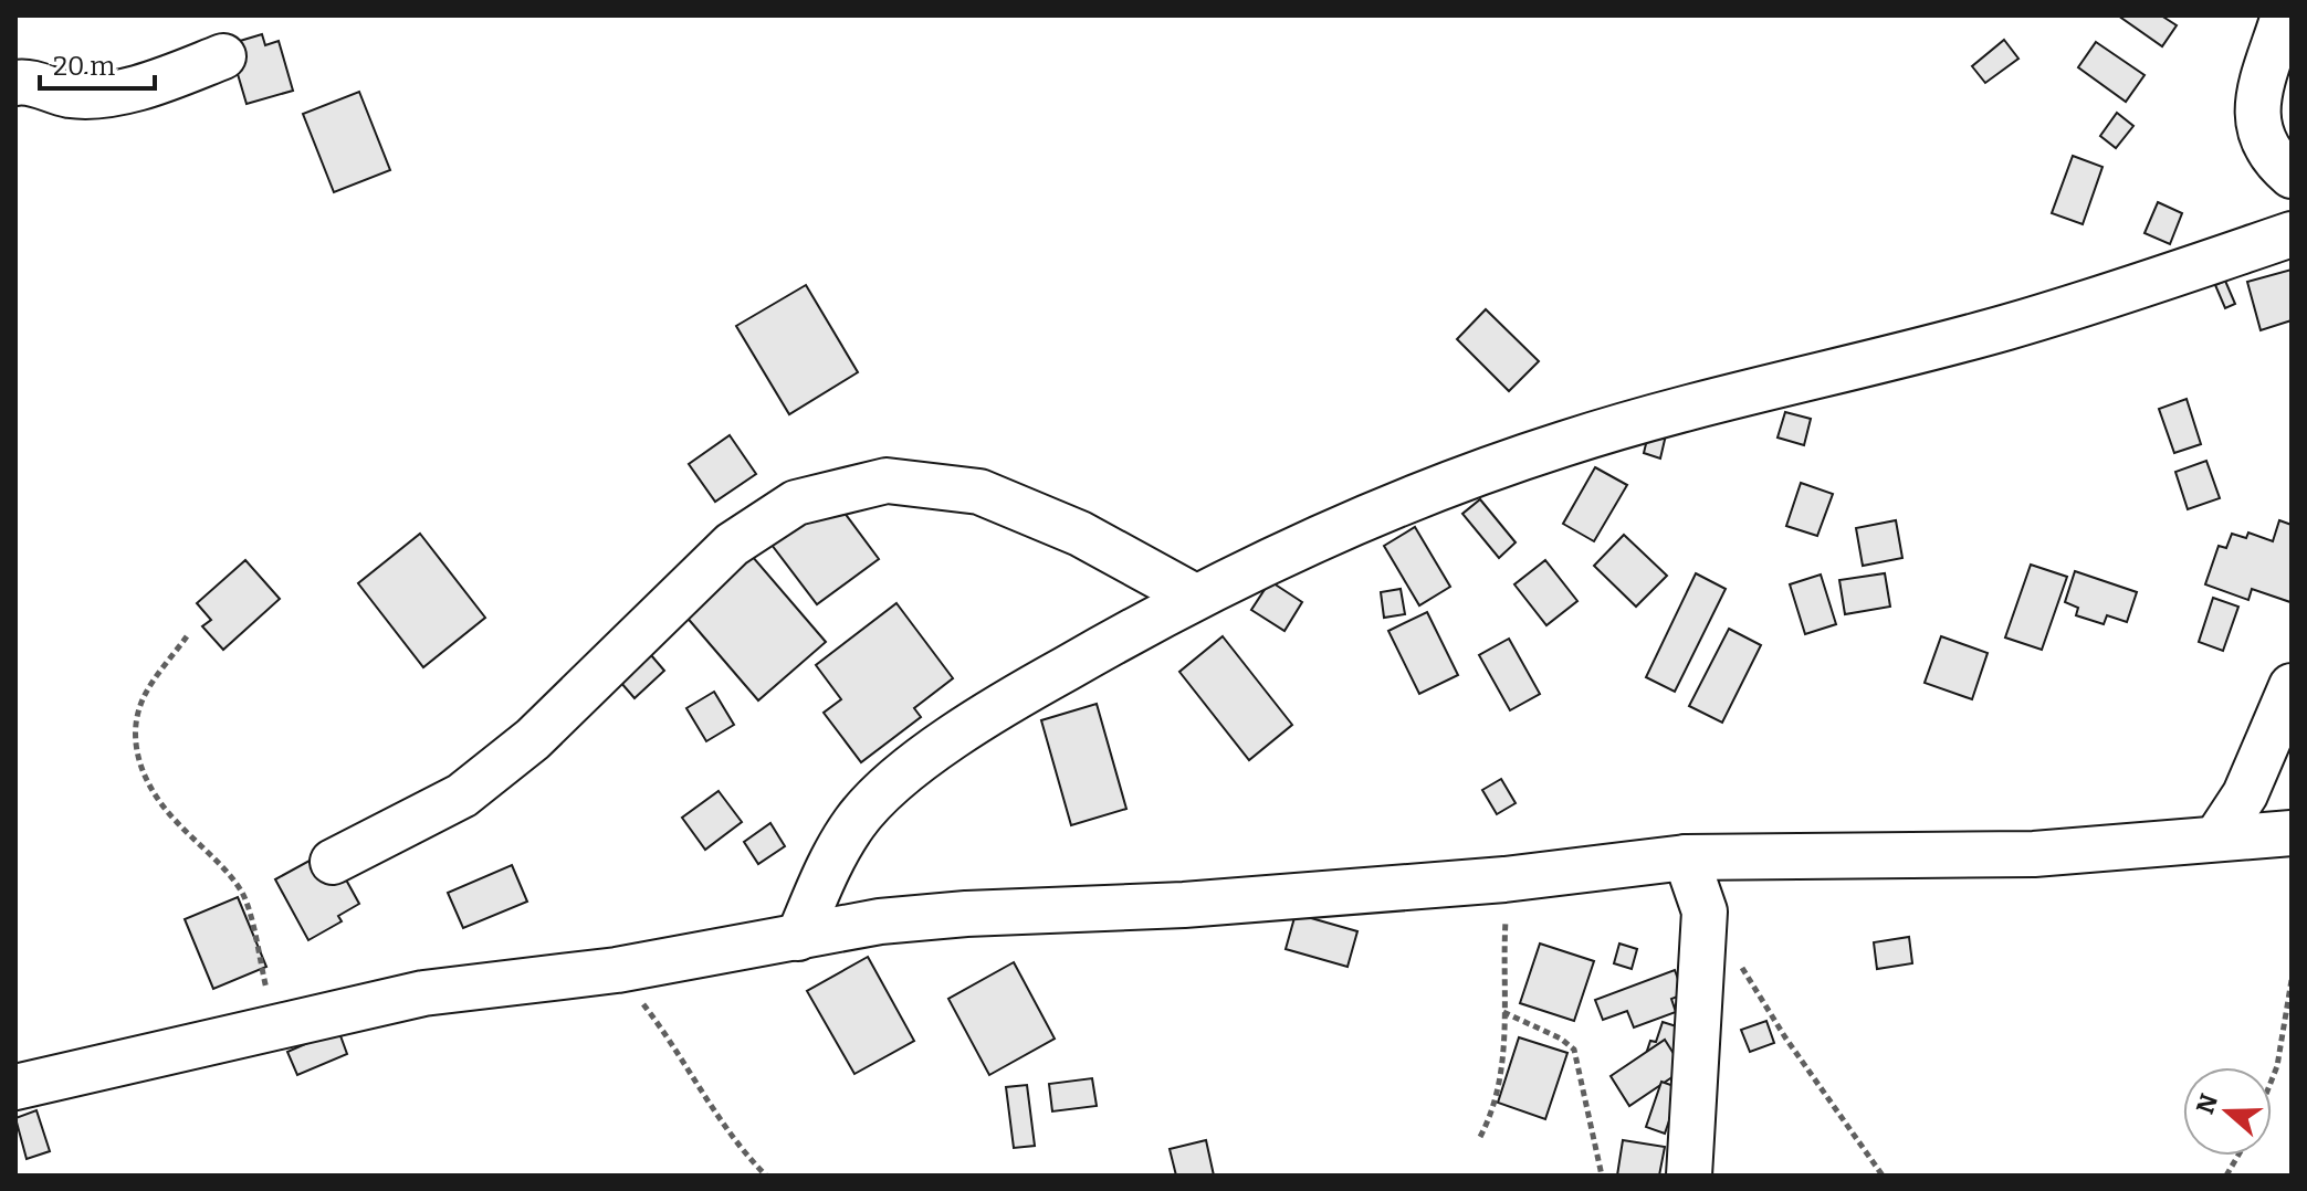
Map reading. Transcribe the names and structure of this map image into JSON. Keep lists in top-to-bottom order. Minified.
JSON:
{"scale_bar":"20 m","north":"left"}
